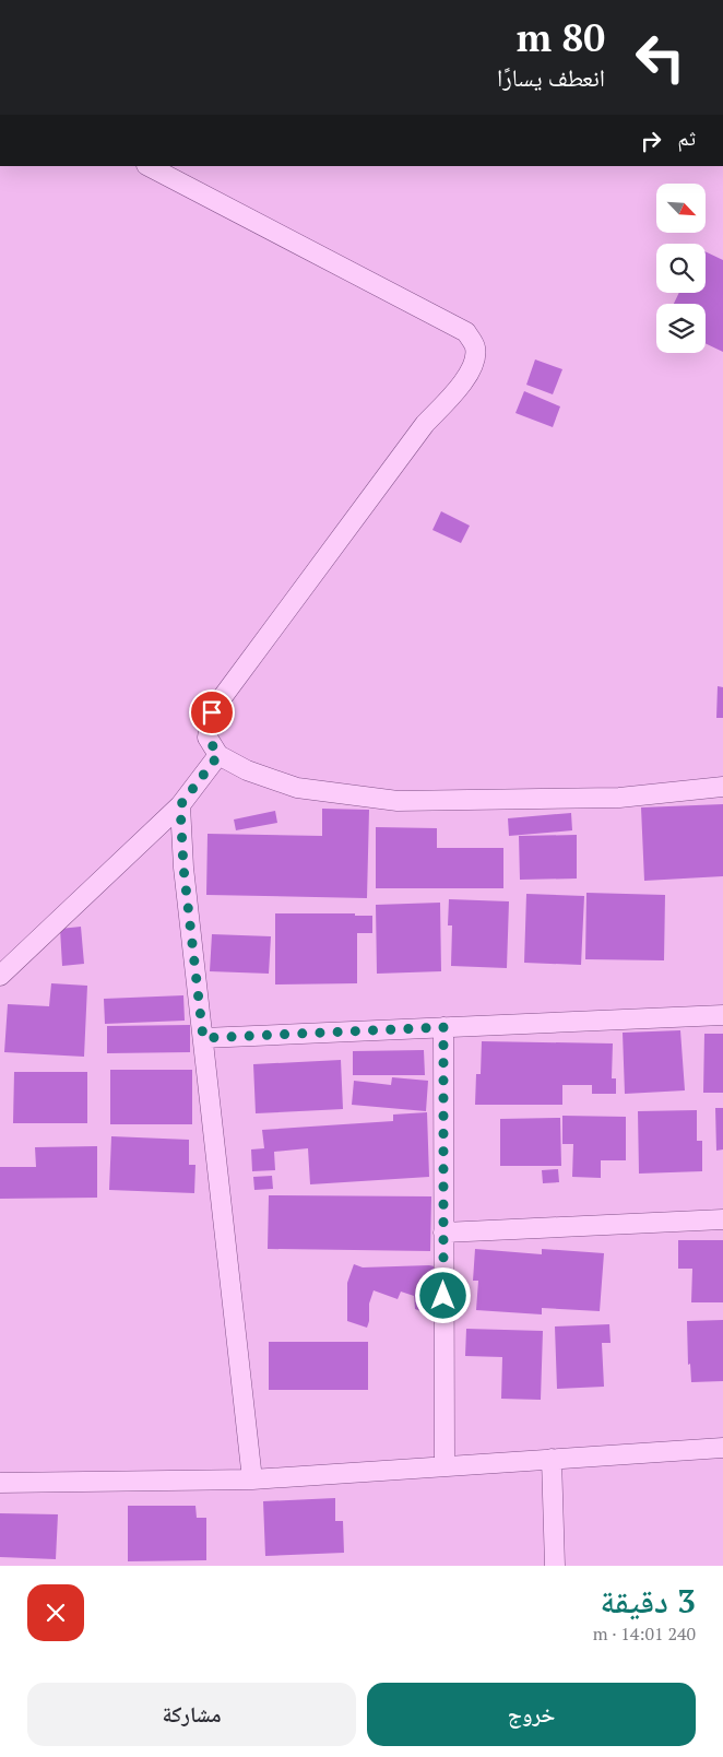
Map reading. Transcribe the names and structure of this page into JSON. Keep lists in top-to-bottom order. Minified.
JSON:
{"north":"bottom right","page":{"turn":["80 m","انعطف يسارًا"],"then":"ثم","heading":["3 دقيقة","240 m · 14:01"],"buttons":["خروج","مشاركة"]}}
